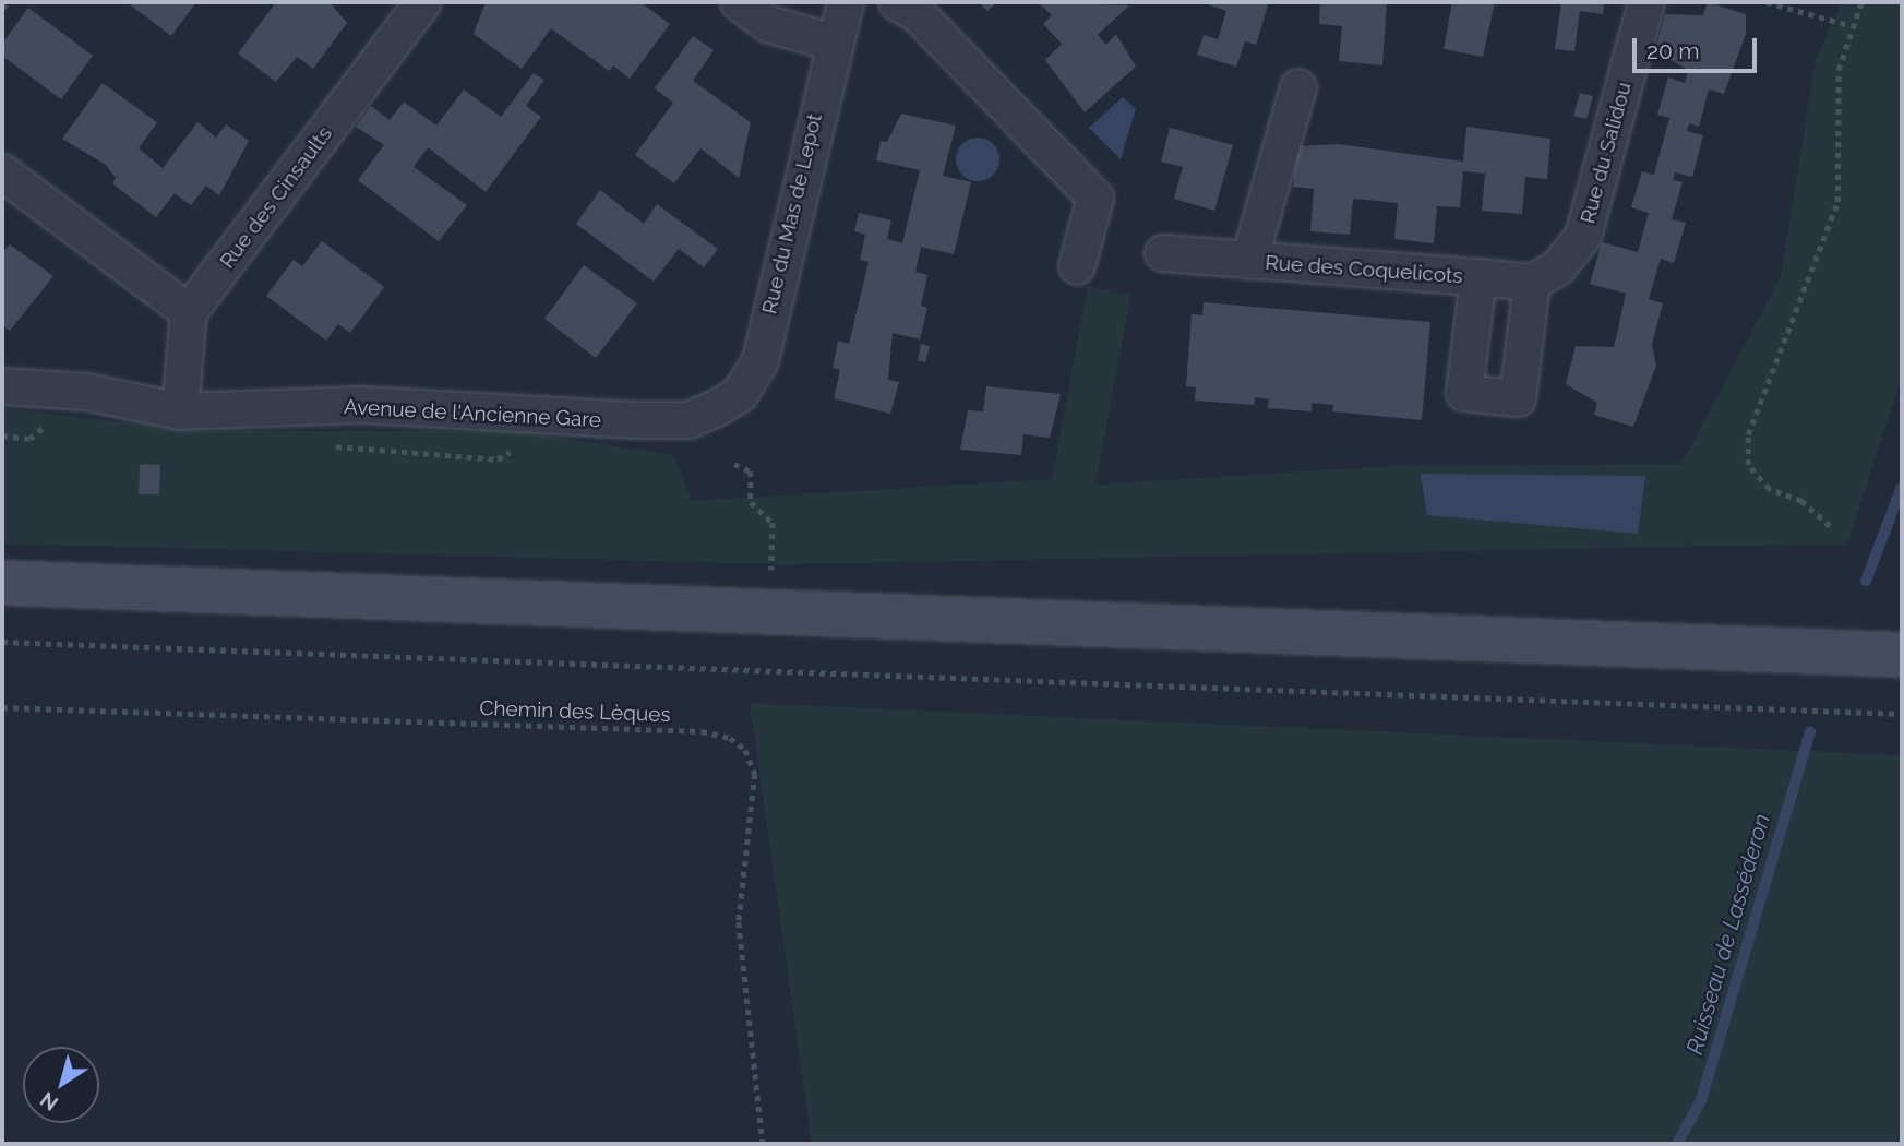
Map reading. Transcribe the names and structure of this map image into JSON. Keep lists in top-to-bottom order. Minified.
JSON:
{"streets":{"street":["Rue du Salidou","Rue des Cinsaults","Rue du Mas de Lepot","Rue des Coquelicots","Avenue de l'Ancienne Gare"],"path":["Chemin des Lèques"]},"crossings":[["Rue du Salidou","Rue des Coquelicots"],["Rue du Mas de Lepot","Avenue de l'Ancienne Gare"]],"water":["Ruisseau de Lasséderon"],"scale_bar":"20 m","north":"bottom left"}
